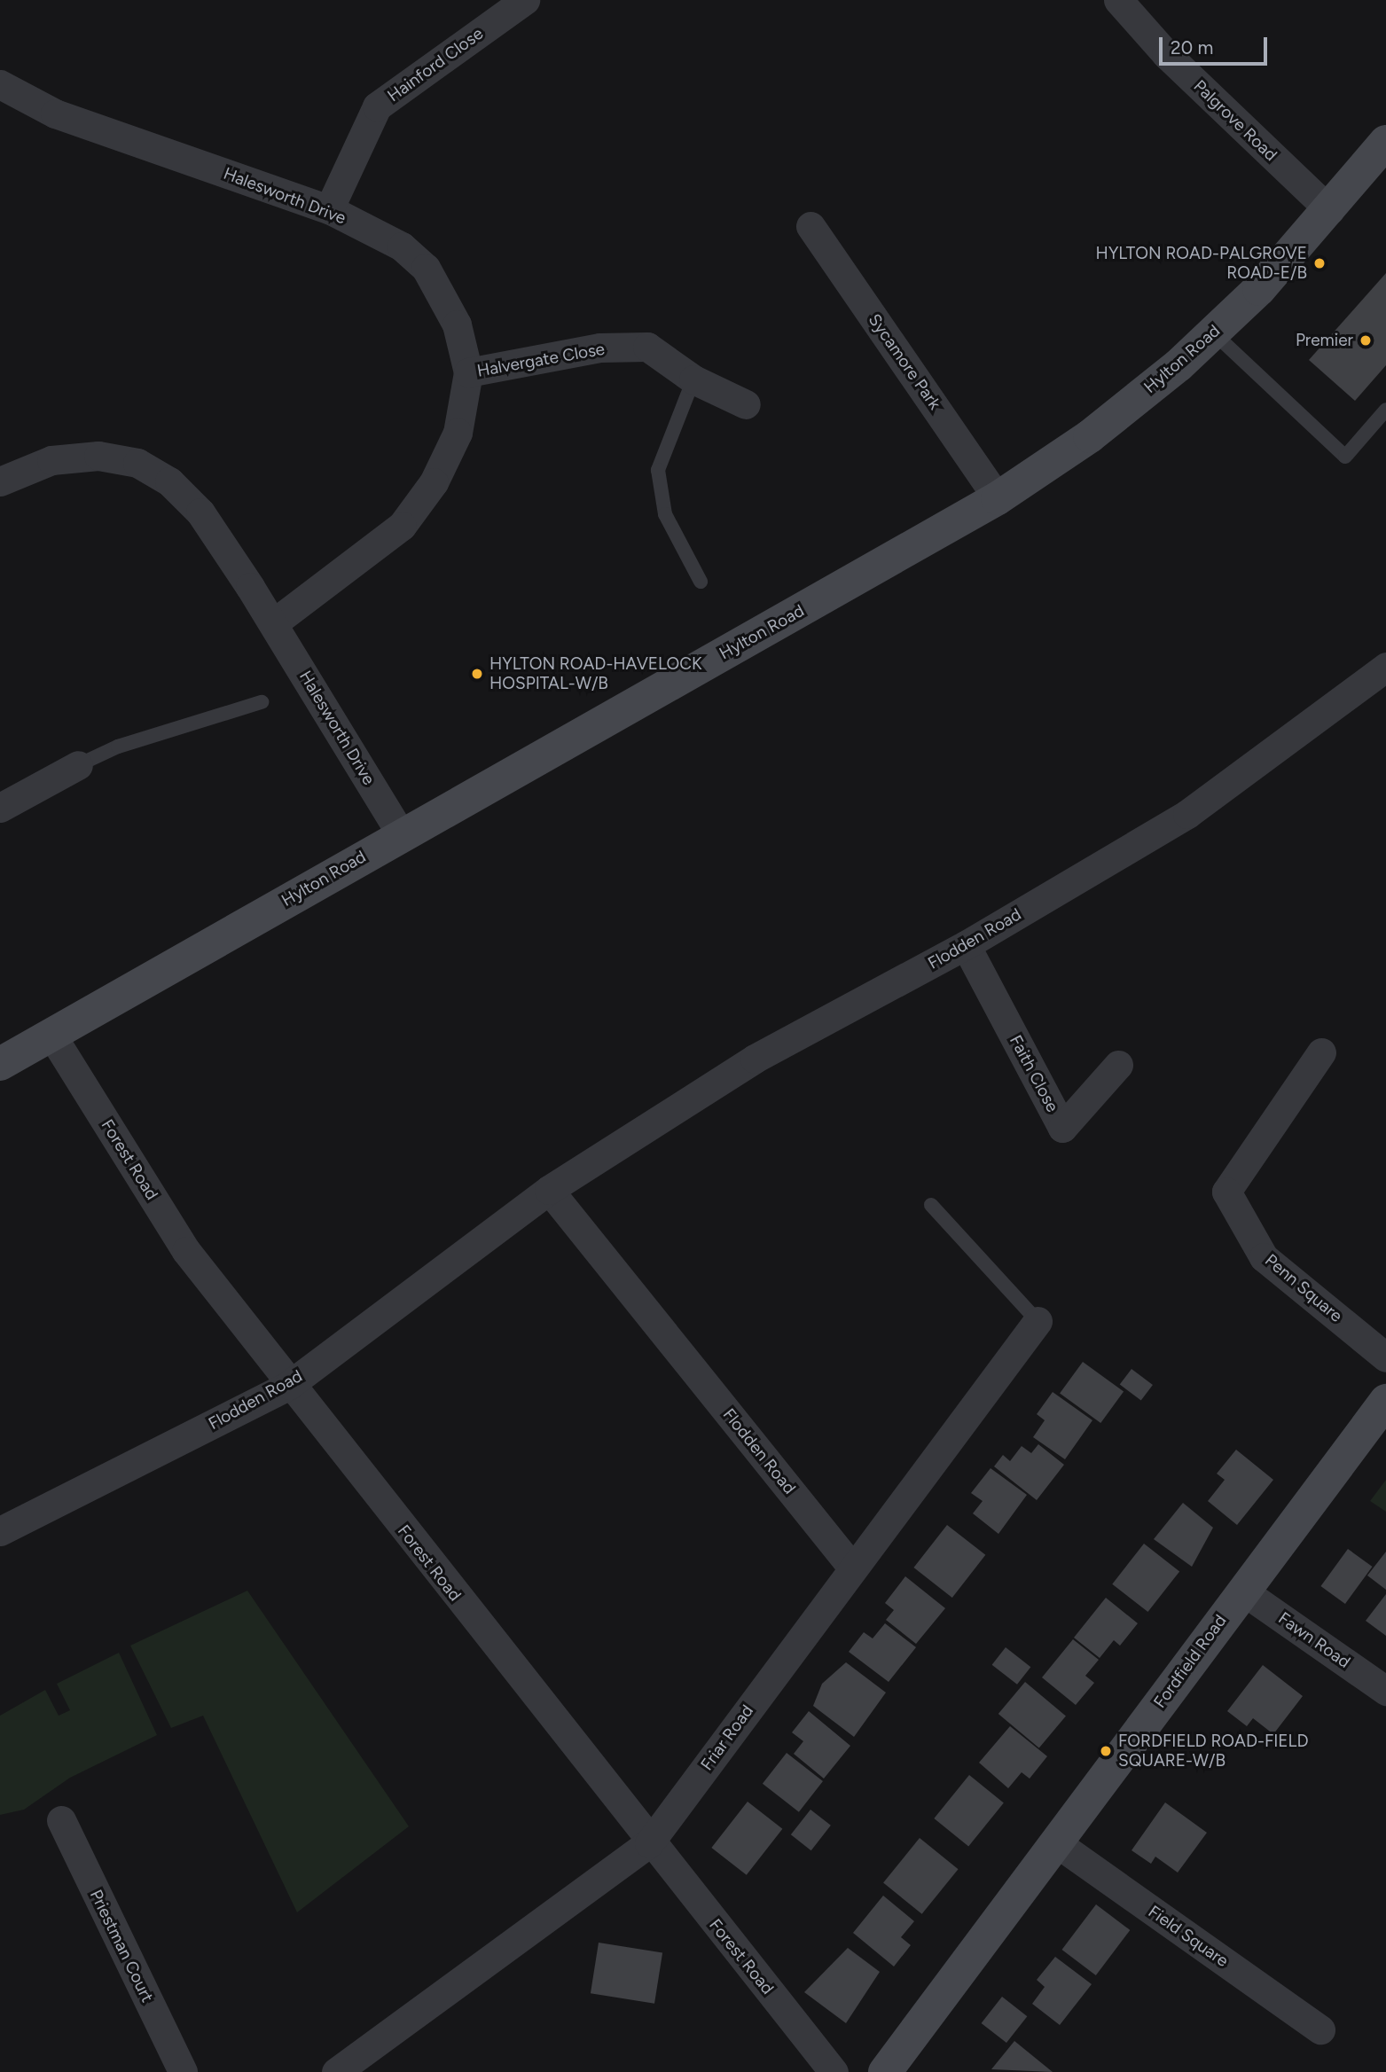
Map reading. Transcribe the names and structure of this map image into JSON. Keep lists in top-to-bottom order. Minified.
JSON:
{"streets":{"street":["Hainford Close","Palgrove Road","Halesworth Drive","Hylton Road","Halvergate Close","Sycamore Park","Flodden Road","Faith Close","Forest Road","Penn Square","Fawn Road","Fordfield Road","Friar Road","Field Square","Priestman Court"]},"crossings":[["Hainford Close","Halesworth Drive"],["Palgrove Road","Hylton Road"],["Halesworth Drive","Hylton Road"],["Halesworth Drive","Halvergate Close"],["Hylton Road","Sycamore Park"],["Hylton Road","Forest Road"],["Flodden Road","Faith Close"],["Flodden Road","Forest Road"],["Flodden Road","Friar Road"],["Forest Road","Friar Road"],["Fawn Road","Fordfield Road"],["Fordfield Road","Field Square"]],"places":["HYLTON ROAD-PALGROVE ROAD-E/B","Premier","HYLTON ROAD-HAVELOCK HOSPITAL-W/B","FORDFIELD ROAD-FIELD SQUARE-W/B"],"scale_bar":"20 m"}
